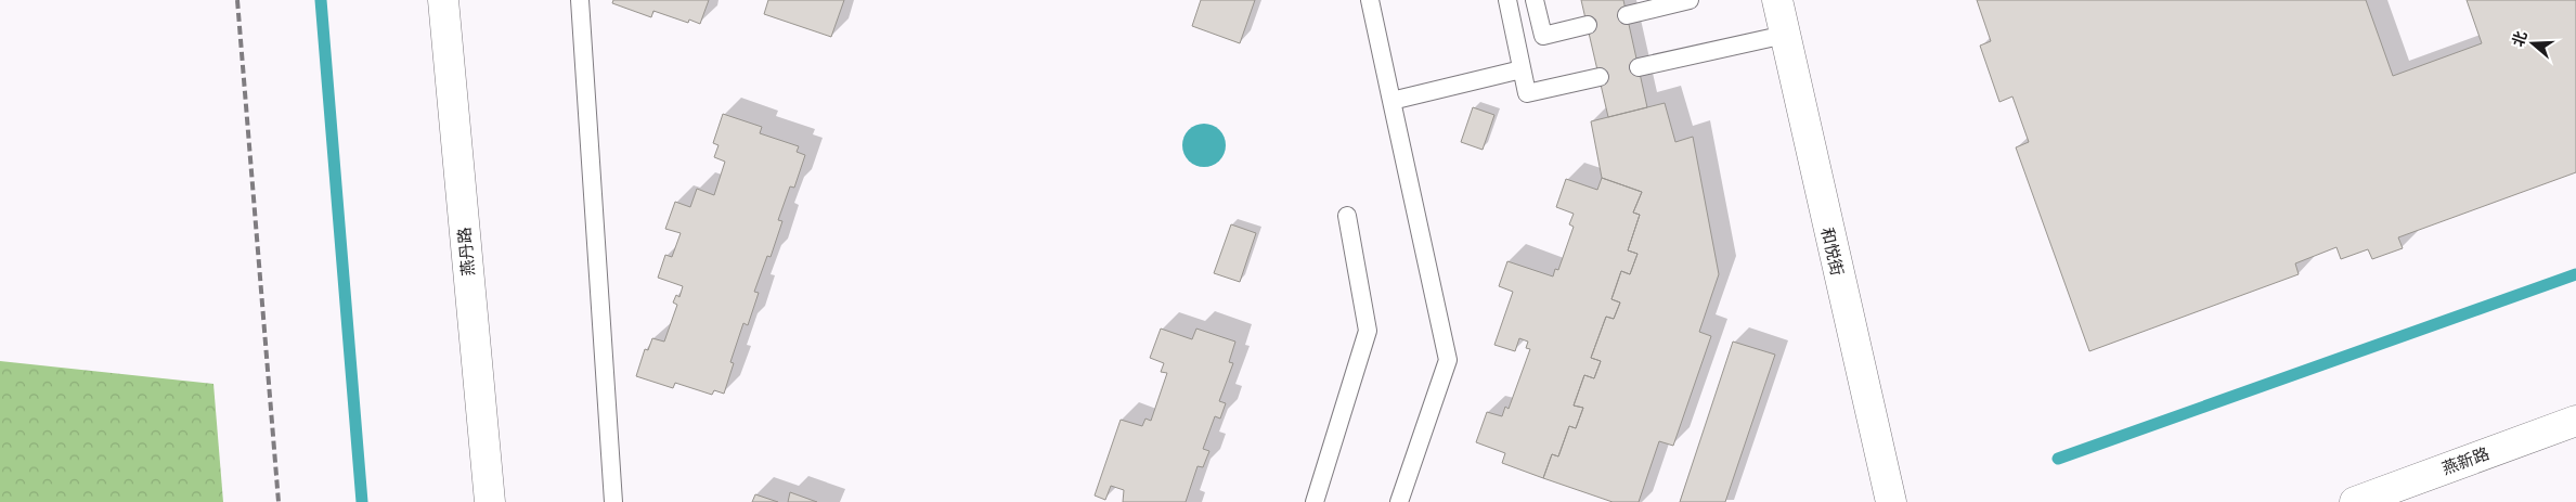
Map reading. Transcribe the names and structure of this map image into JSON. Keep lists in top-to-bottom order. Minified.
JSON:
{"streets":{"street":["燕丹路","和悦街","燕新路"]},"north":"left"}
